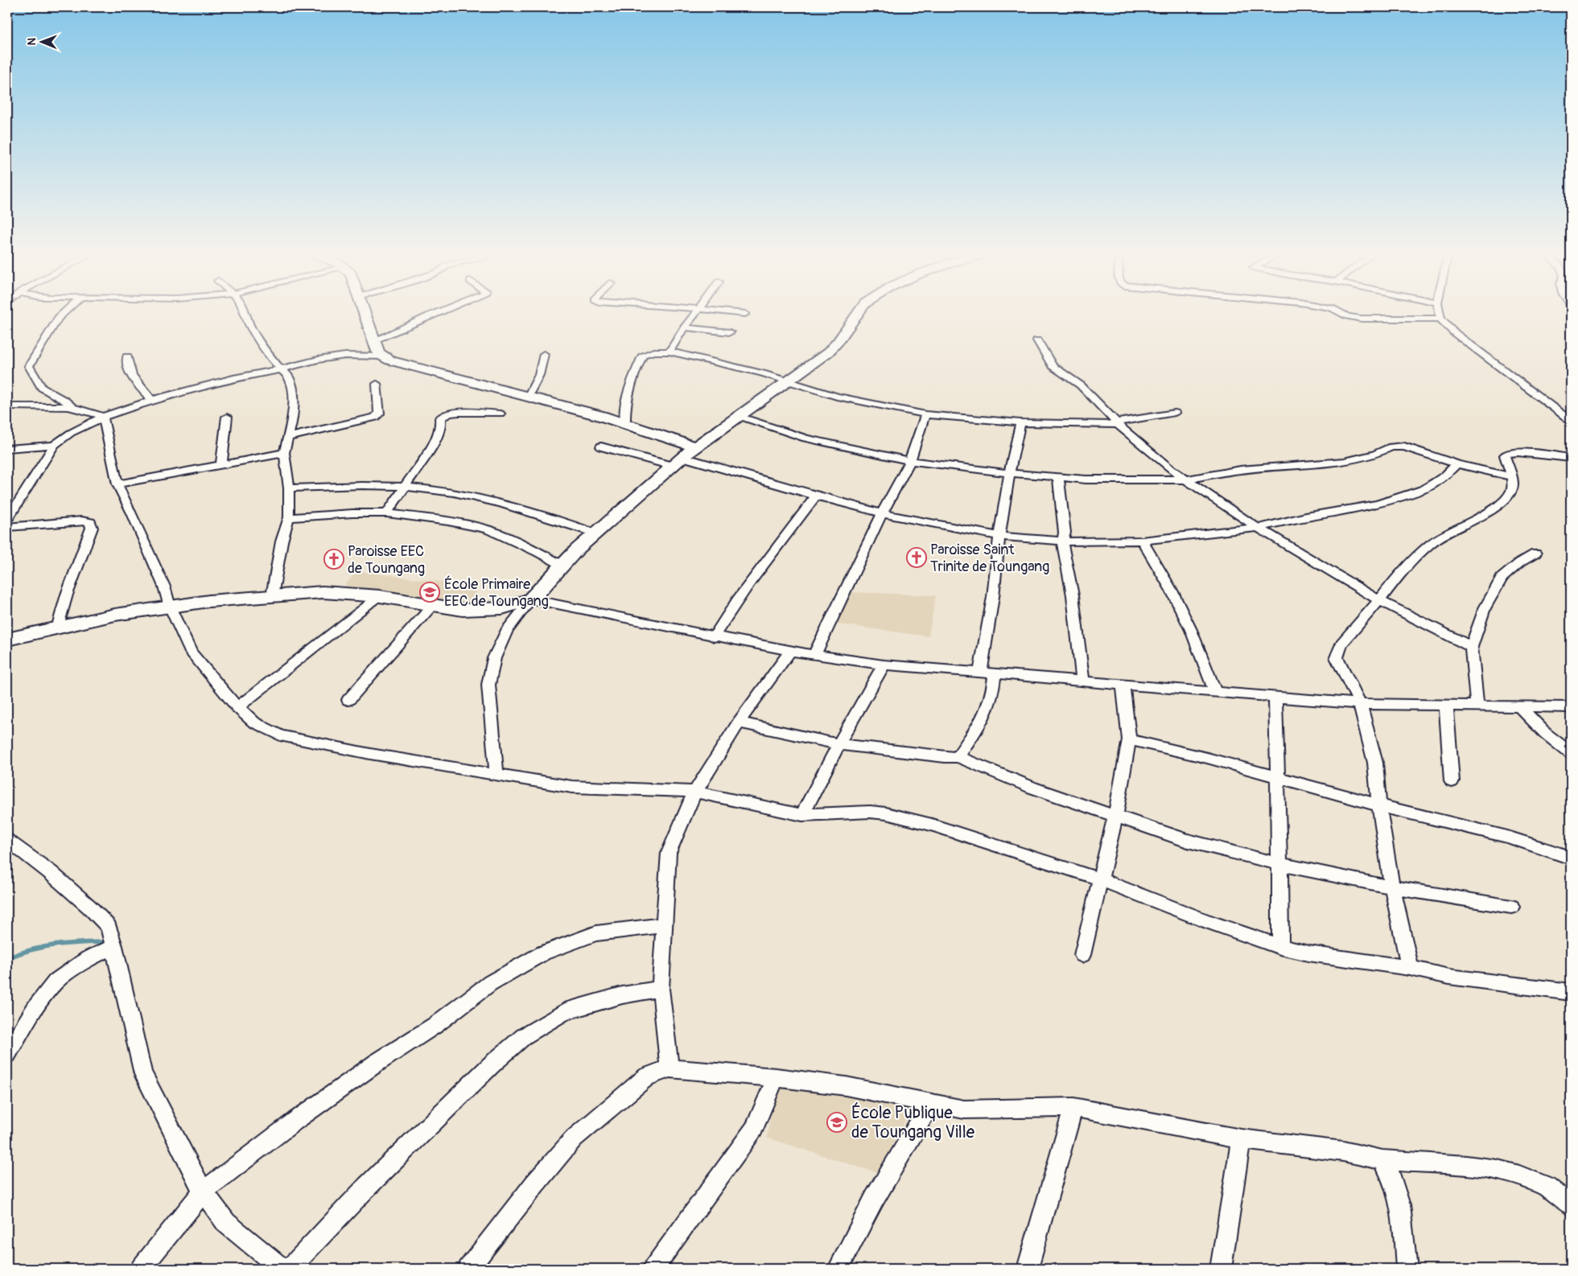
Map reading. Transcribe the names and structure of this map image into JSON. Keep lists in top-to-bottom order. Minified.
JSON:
{"places":{"church":["Paroisse Saint Trinite de Toungang","Paroisse EEC de Toungang"],"school or university":["École Primaire EEC de Toungang","École Publique de Toungang Ville"]},"north":"left"}
